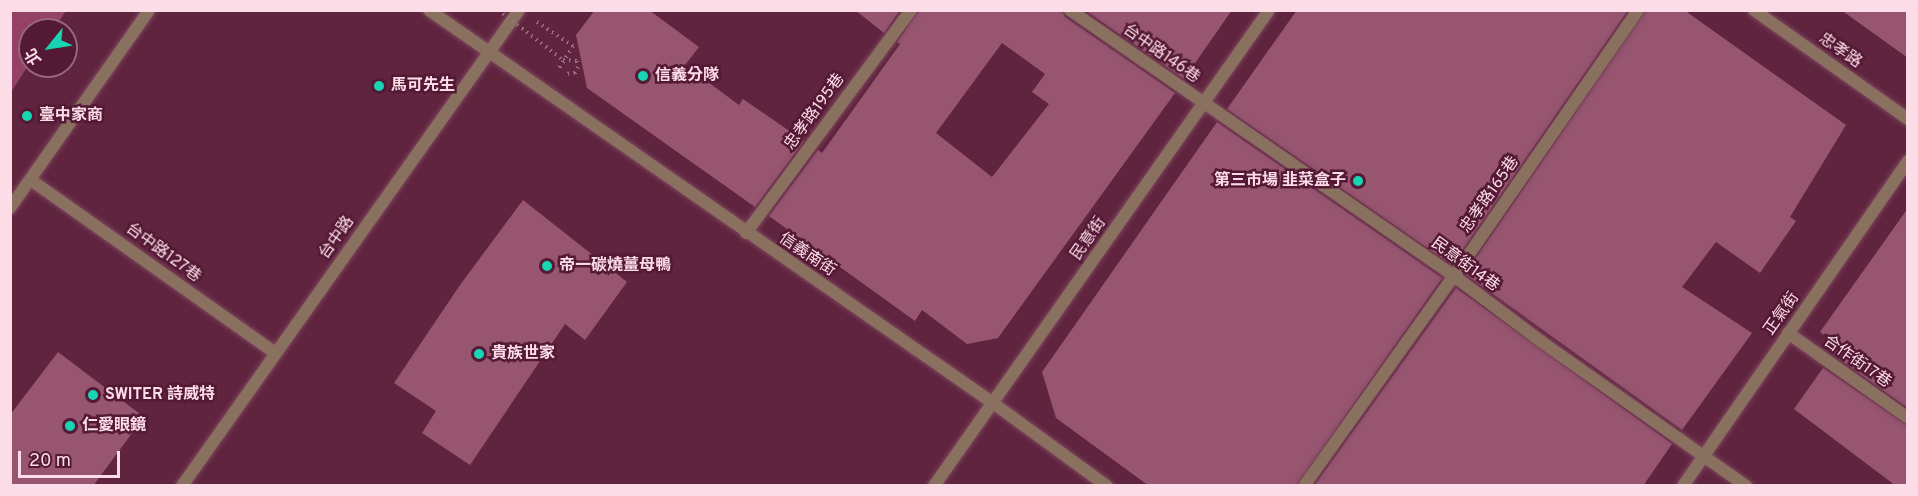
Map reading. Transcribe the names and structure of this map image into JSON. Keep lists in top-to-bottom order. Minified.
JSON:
{"streets":{"street":["忠孝路","台中路146巷","忠孝路195巷","忠孝路165巷","台中路","民意街","台中路127巷","信義南街","民意街14巷","正氣街","合作街17巷"]},"crossings":[["台中路146巷","民意街"],["台中路146巷","民意街14巷"],["忠孝路195巷","信義南街"],["忠孝路165巷","民意街14巷"],["台中路","台中路127巷"],["台中路","信義南街"],["民意街","信義南街"],["民意街","民意街14巷"],["民意街14巷","正氣街"],["正氣街","合作街17巷"]],"places":["信義分隊","馬可先生","臺中家商","第三市場 韭菜盒子","帝一碳燒薑母鴨","貴族世家","SWITER 詩威特","仁愛眼鏡"],"scale_bar":"20 m","north":"bottom left"}
